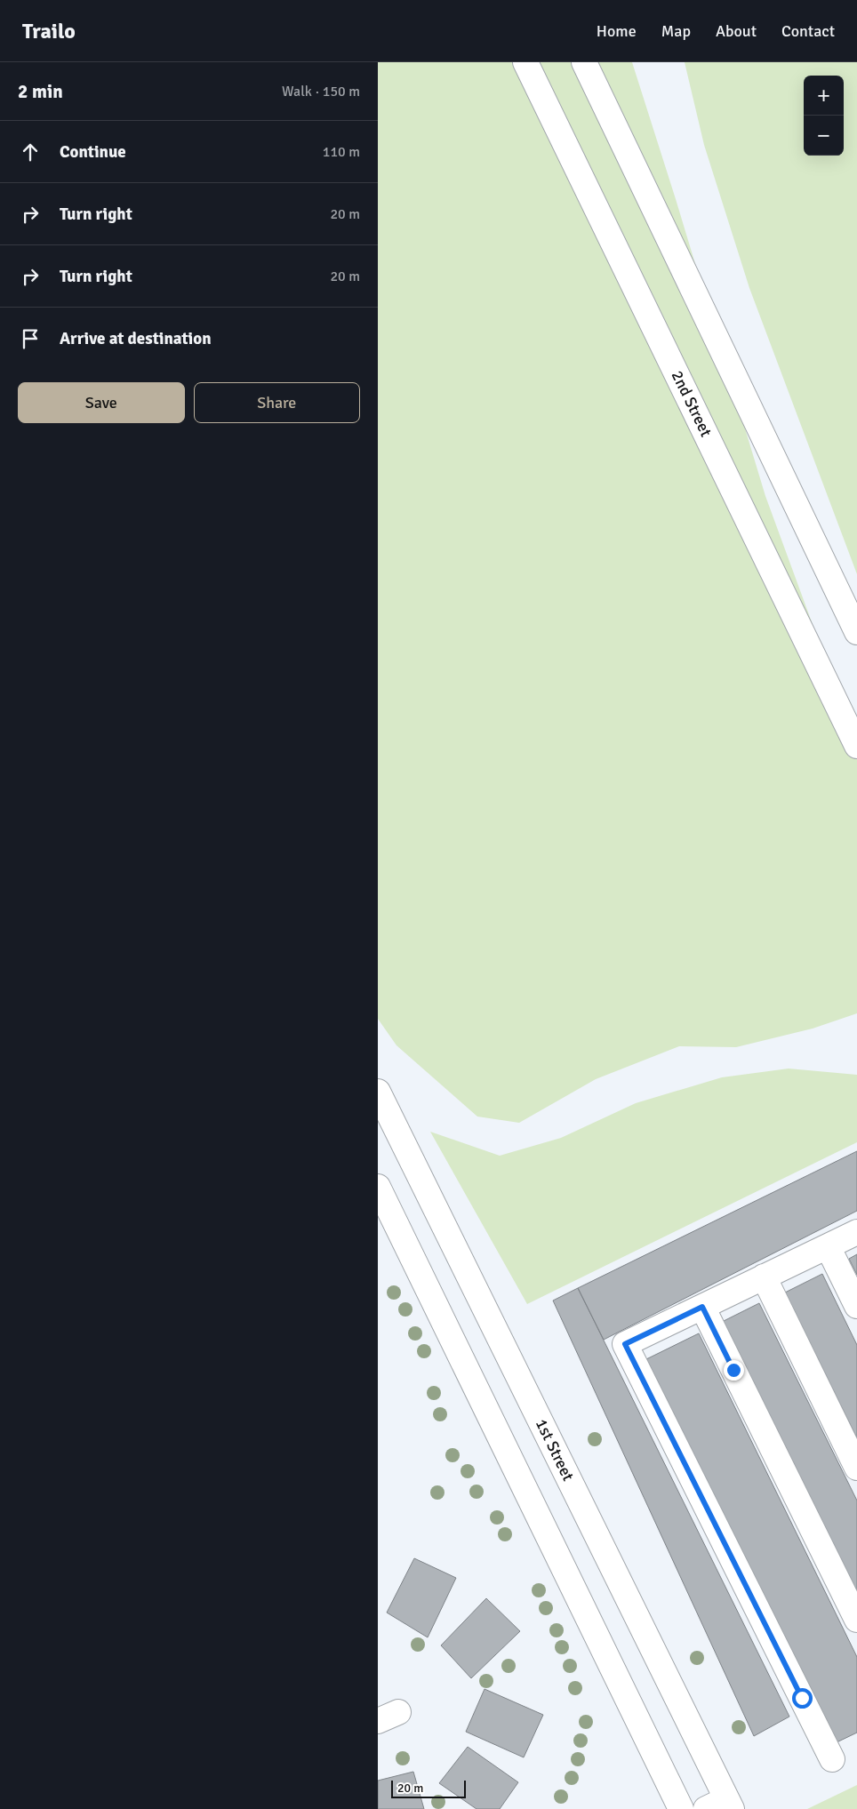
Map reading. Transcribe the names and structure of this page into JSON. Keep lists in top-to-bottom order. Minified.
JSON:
{"streets":{"street":["2nd Street","1st Street"]},"scale_bar":"20 m","page":{"header":"Trailo","nav":["Home","Map","About","Contact"],"heading":["2 min","Walk · 150 m"],"map_buttons":["+","−"],"list":[["Continue","110 m"],["Turn right","20 m"],["Turn right","20 m"],"Arrive at destination"],"buttons":["Save","Share"],"scale":"20 m"}}
